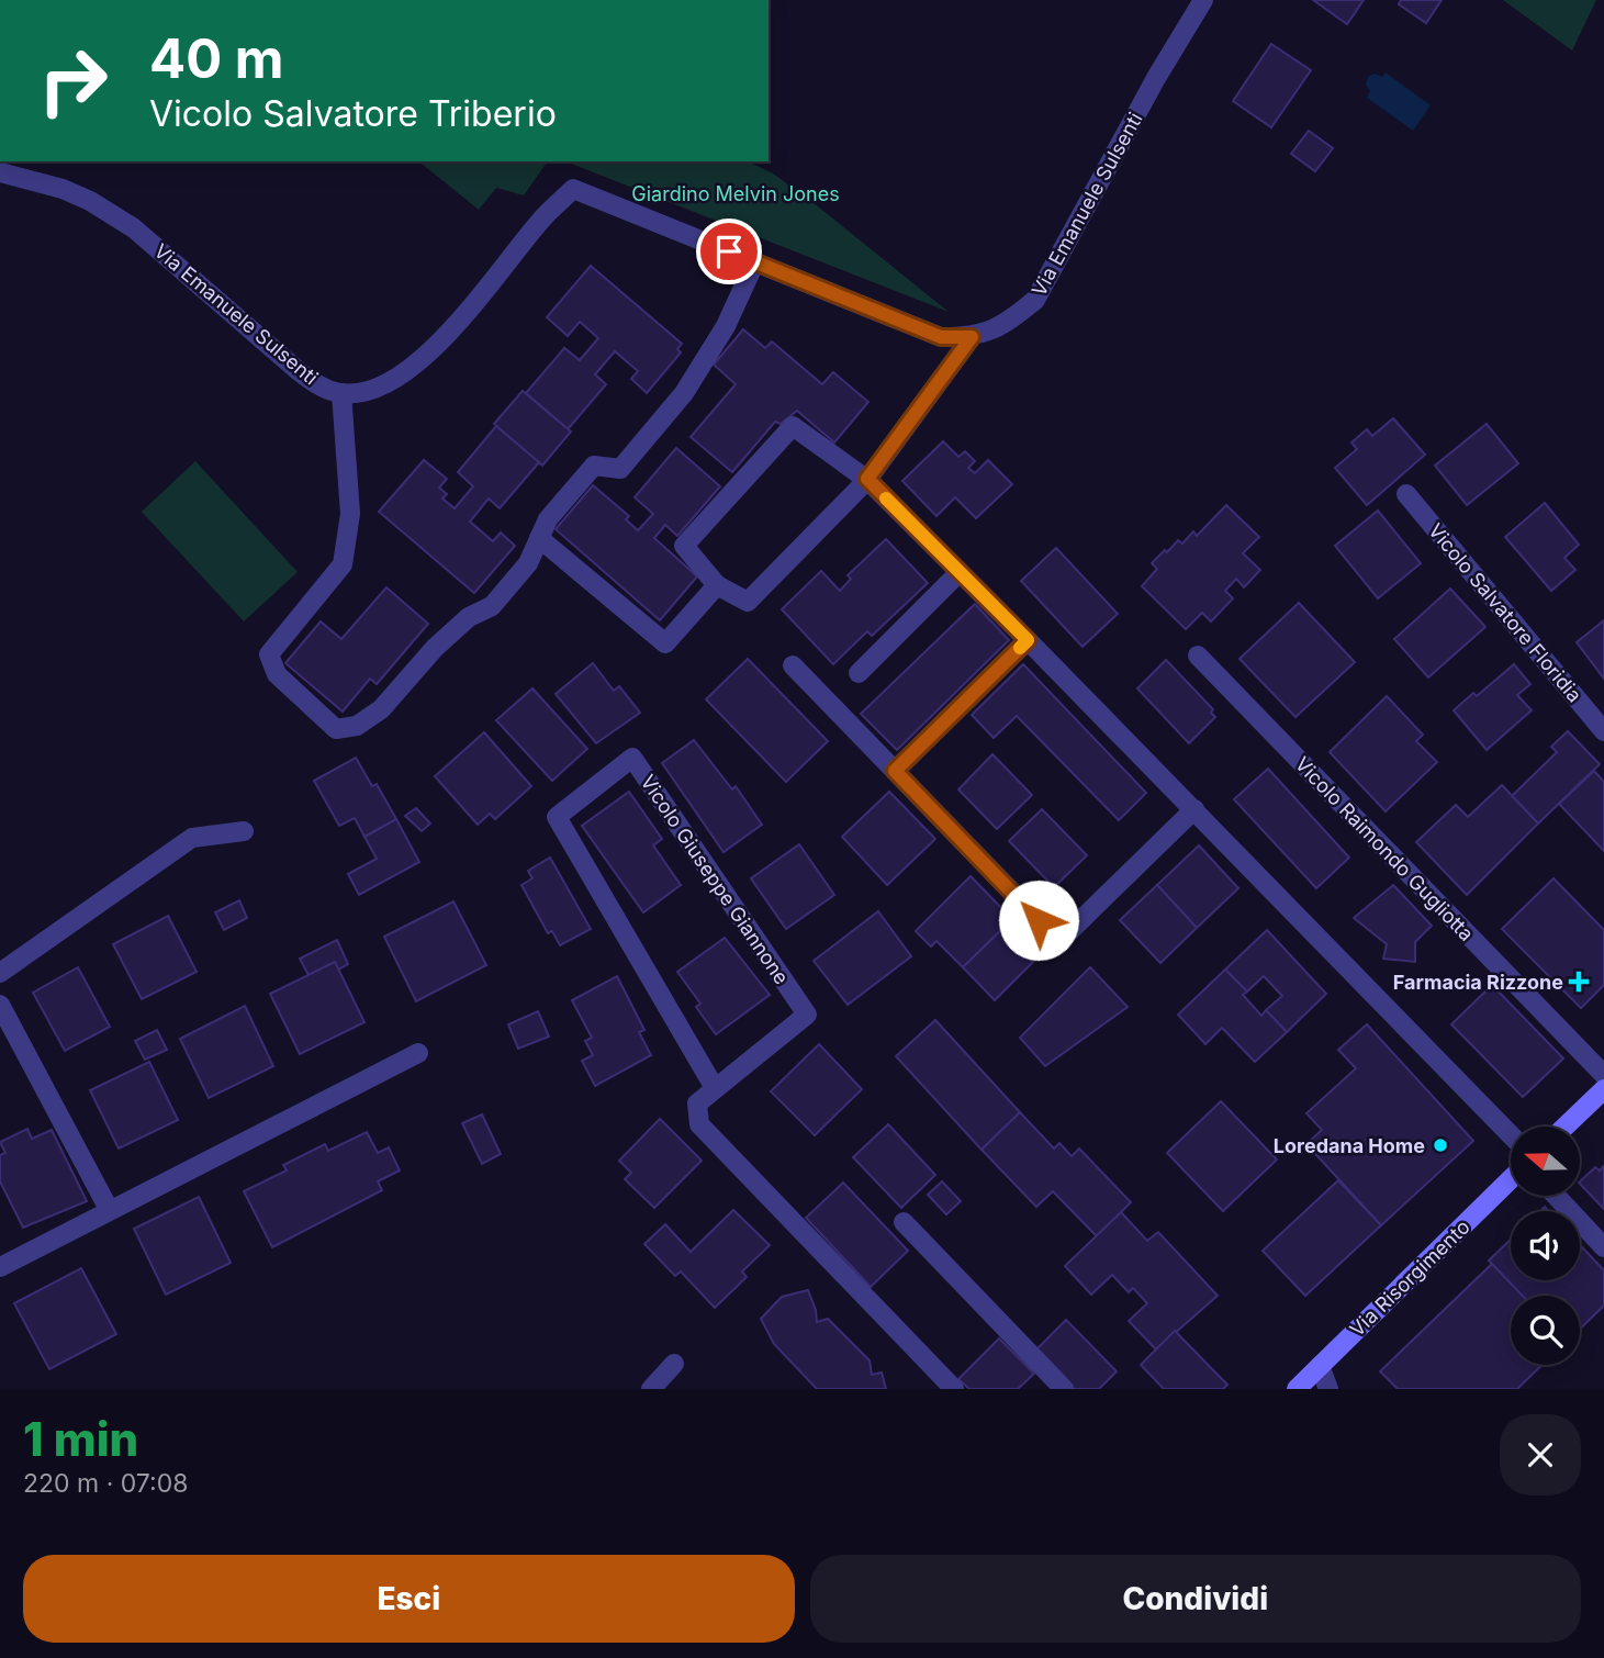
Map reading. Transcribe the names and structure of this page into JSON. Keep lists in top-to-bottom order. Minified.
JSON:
{"streets":{"street":["Via Emanuele Sulsenti","Vicolo Salvatore Floridia","Vicolo Raimondo Gugliotta","Vicolo Giuseppe Giannone","Via Risorgimento"]},"parks":["Giardino Melvin Jones"],"places":{"health":["Farmacia Rizzone"],"other":["Loredana Home"]},"north":"left","page":{"turn":["40 m","Vicolo Salvatore Triberio"],"heading":["1 min","220 m · 07:08"],"buttons":["Esci","Condividi"]}}
